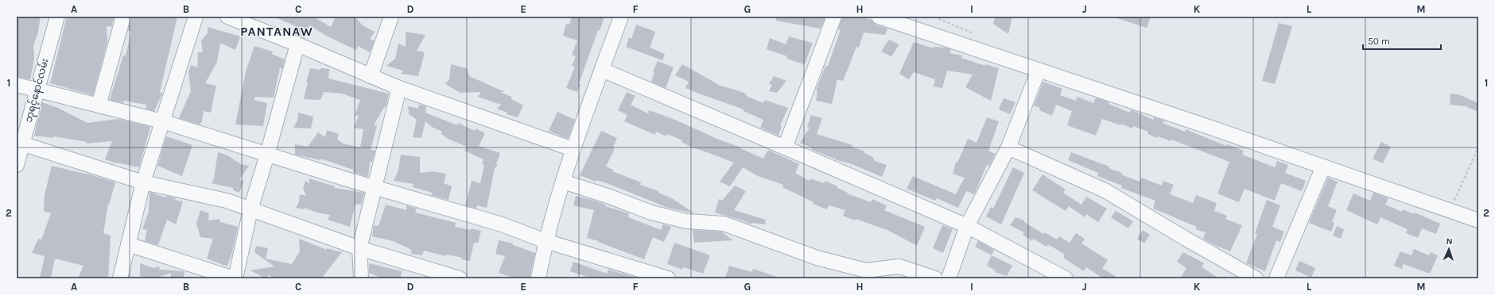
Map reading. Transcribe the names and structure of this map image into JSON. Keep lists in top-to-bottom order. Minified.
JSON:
{"streets":{"street":["ဘုရင့်နောင်လမ်း"]},"districts":["PANTANAW"],"scale_bar":"50 m","north":"top","grid":{"columns":["A","B","C","D","E","F","G","H","I","J","K","L","M"],"rows":["1","2"]}}
